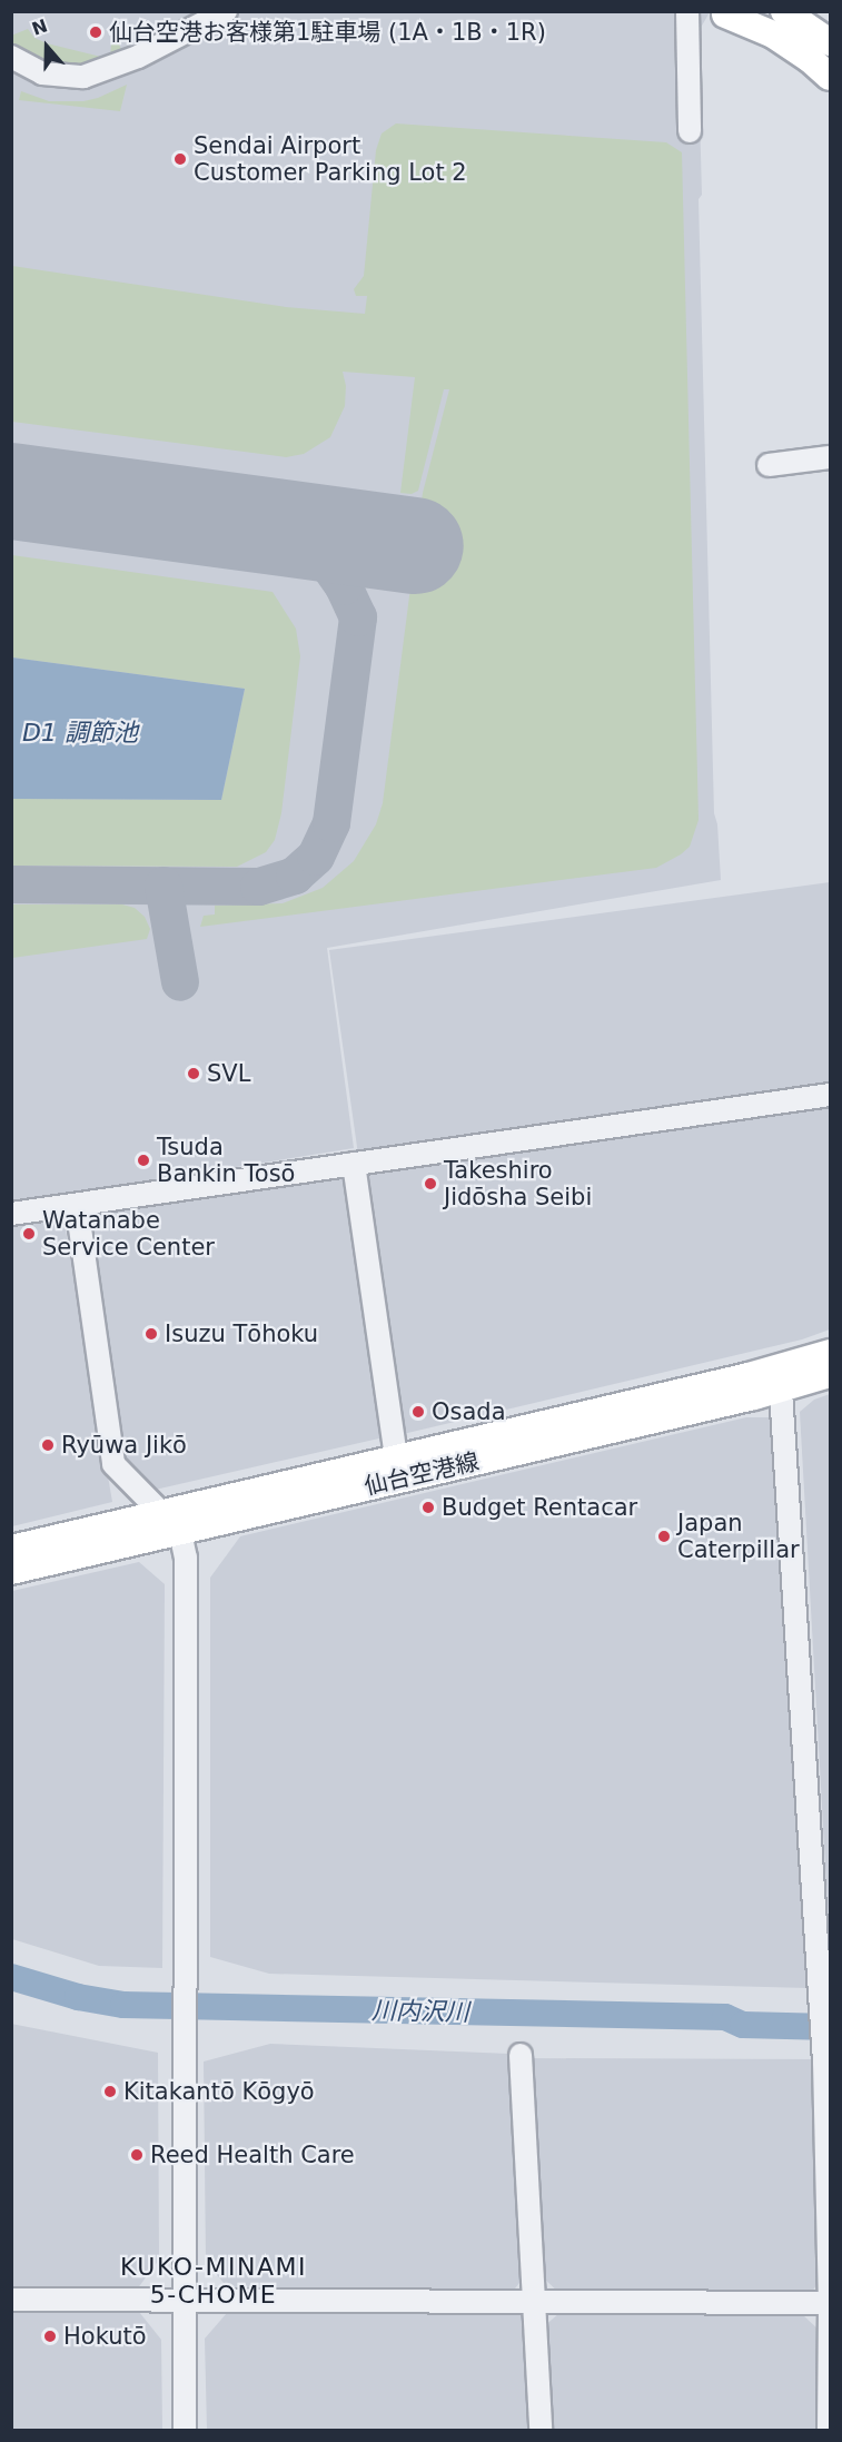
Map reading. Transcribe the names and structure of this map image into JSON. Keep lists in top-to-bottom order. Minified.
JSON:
{"streets":{"main road":["仙台空港線"]},"districts":["KUKO-MINAMI 5-CHOME"],"water":["D1 調節池","川内沢川"],"places":["仙台空港お客様第1駐車場 (1A・1B・1R)","Sendai Airport Customer Parking Lot 2","SVL","Tsuda Bankin Tosō","Takeshiro Jidōsha Seibi","Watanabe Service Center","Isuzu Tōhoku","Osada","Ryūwa Jikō","Budget Rentacar","Japan Caterpillar","Kitakantō Kōgyō","Reed Health Care","Hokutō"],"north":"top"}
